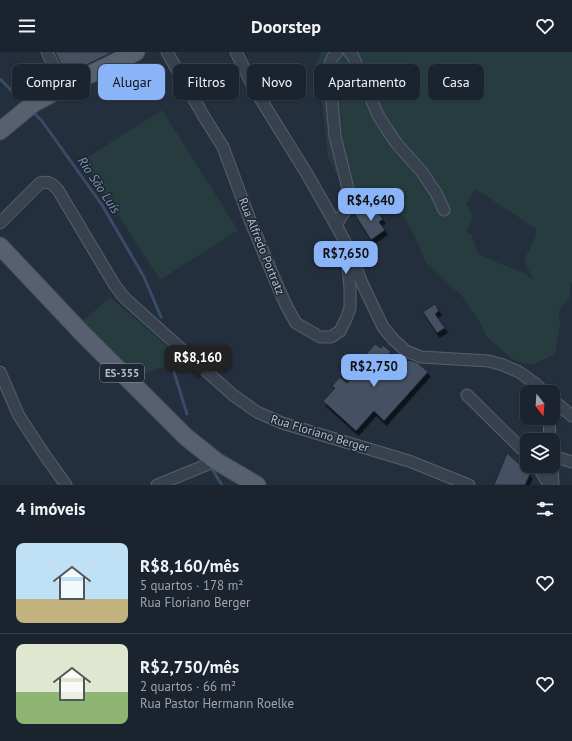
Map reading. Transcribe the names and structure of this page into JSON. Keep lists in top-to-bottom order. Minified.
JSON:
{"streets":{"main road":["ES-355"],"street":["Rua Alfredo Portratz","Rua Floriano Berger"]},"water":["Rio São Luís"],"north":"bottom","page":{"header":"Doorstep","chip":["Comprar","Alugar","Filtros","Novo","Apartamento","Casa"],"price":["R$4,640","R$7,650","R$8,160","R$2,750"],"heading":"4 imóveis","list":[{"name":"R$8,160/mês","note":"5 quartos · 178 m² · Rua Floriano Berger"},{"name":"R$2,750/mês","note":"2 quartos · 66 m² · Rua Pastor Hermann Roelke"}]}}
